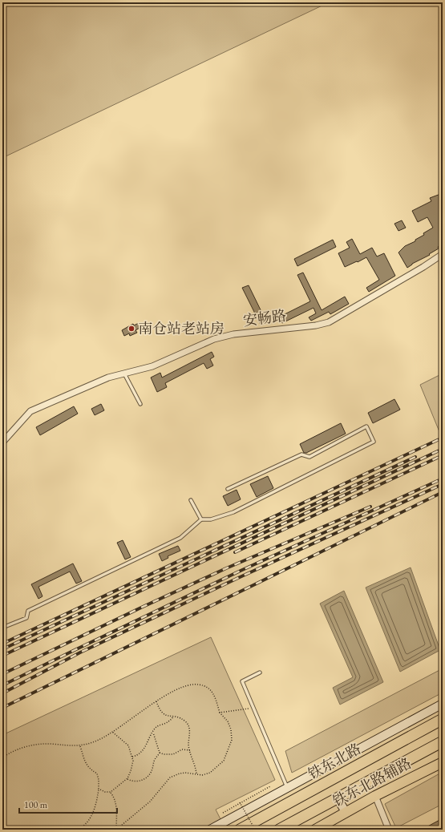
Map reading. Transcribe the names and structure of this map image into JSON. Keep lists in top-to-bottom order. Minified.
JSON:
{"streets":{"highway":["铁东北路"],"main road":["铁东北路辅路"],"street":["安畅路"]},"places":["南仓站老站房"],"scale_bar":"100 m"}
